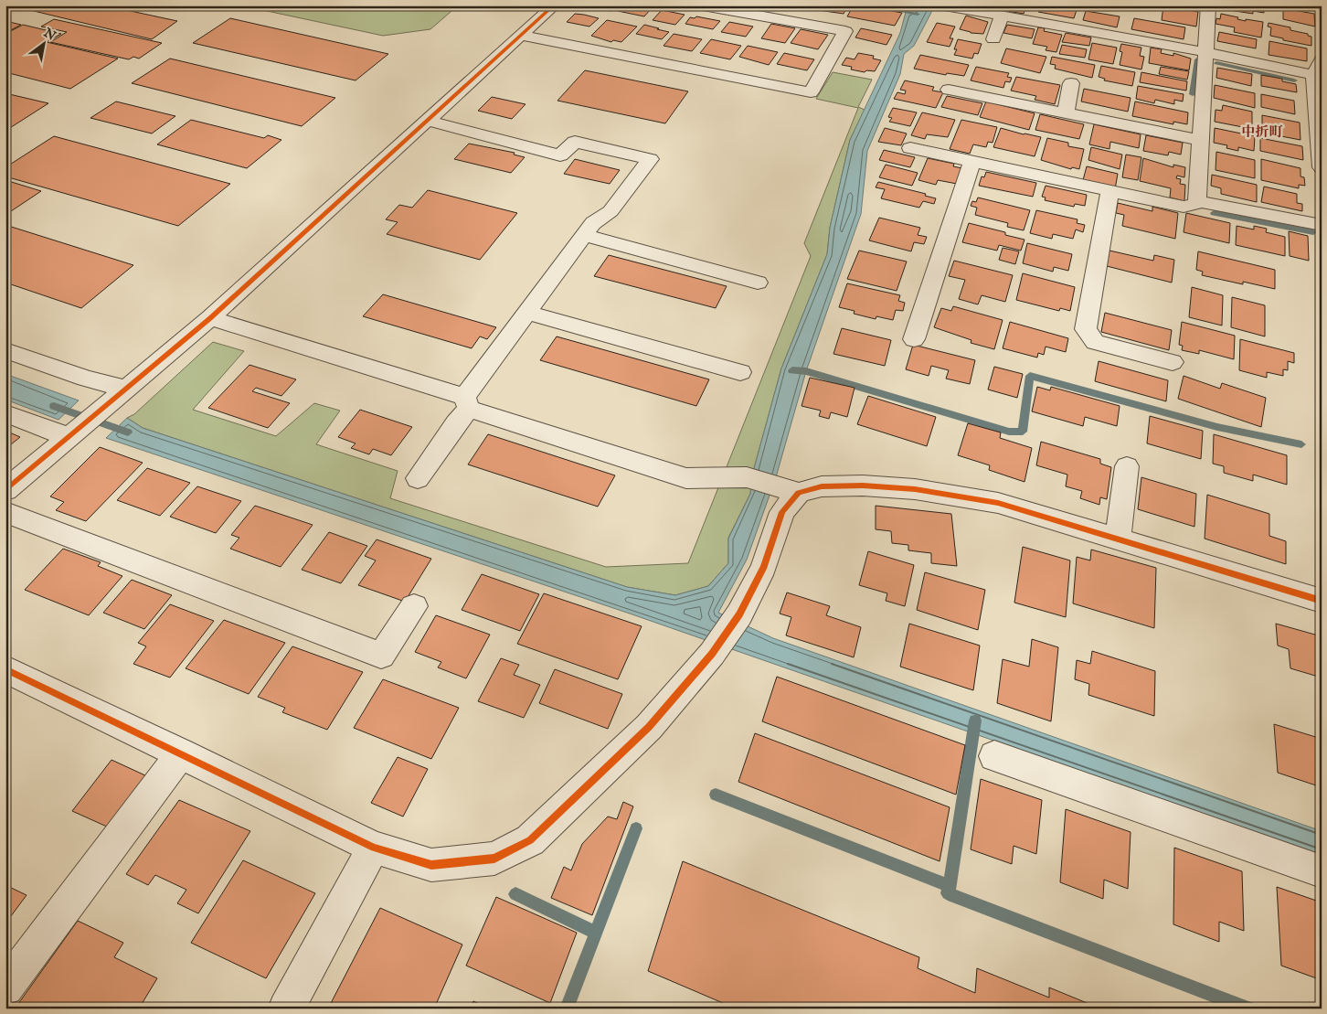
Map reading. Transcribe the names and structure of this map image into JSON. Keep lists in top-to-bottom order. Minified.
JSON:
{"districts":["中折町"],"north":"top right"}
